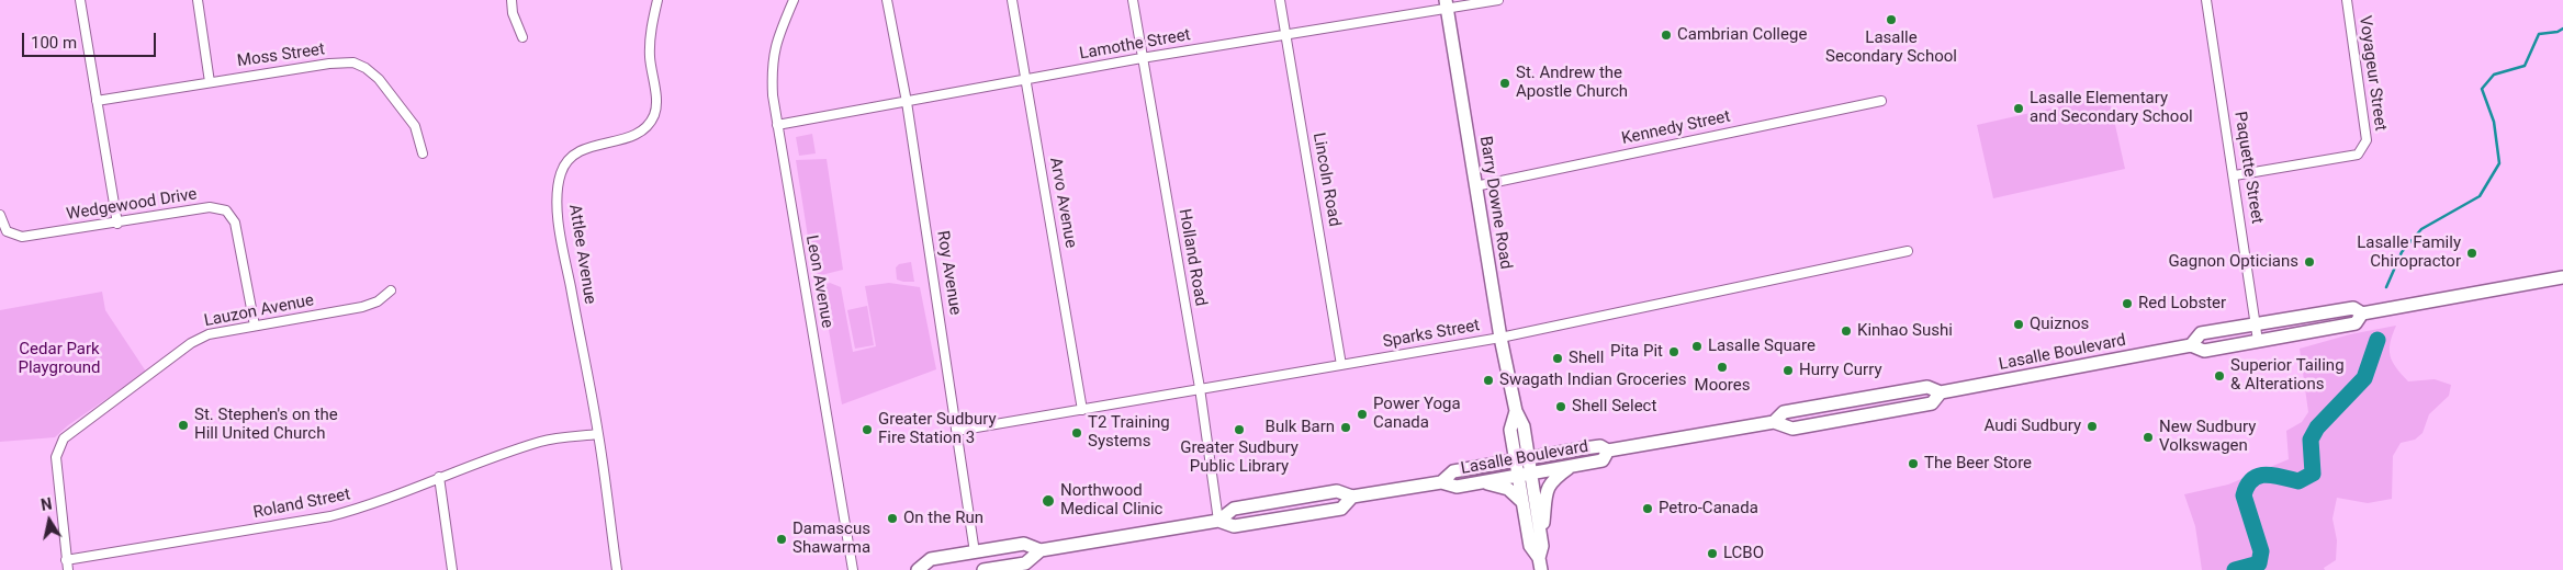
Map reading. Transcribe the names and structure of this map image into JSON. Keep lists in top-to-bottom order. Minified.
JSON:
{"streets":{"main road":["Barry Downe Road","Lasalle Boulevard"],"street":["Lamothe Street","Moss Street","Voyageur Street","Kennedy Street","Paquette Street","Lincoln Road","Arvo Avenue","Wedgewood Drive","Attlee Avenue","Holland Road","Roy Avenue","Leon Avenue","Lauzon Avenue","Sparks Street","Roland Street"]},"crossings":[["Lamothe Street","Lincoln Road"],["Lamothe Street","Arvo Avenue"],["Lamothe Street","Barry Downe Road"],["Lamothe Street","Holland Road"],["Lamothe Street","Roy Avenue"],["Lamothe Street","Leon Avenue"],["Voyageur Street","Paquette Street"],["Kennedy Street","Barry Downe Road"],["Paquette Street","Lasalle Boulevard"],["Lincoln Road","Sparks Street"],["Arvo Avenue","Sparks Street"],["Barry Downe Road","Sparks Street"],["Barry Downe Road","Lasalle Boulevard"],["Wedgewood Drive","Lauzon Avenue"],["Attlee Avenue","Roland Street"],["Holland Road","Sparks Street"],["Holland Road","Lasalle Boulevard"],["Roy Avenue","Sparks Street"],["Roy Avenue","Lasalle Boulevard"],["Lauzon Avenue","Roland Street"]],"parks":["Cedar Park Playground"],"places":["Lasalle Secondary School","Cambrian College","St. Andrew the Apostle Church","Lasalle Elementary and Secondary School","Lasalle Family Chiropractor","Gagnon Opticians","Red Lobster","Quiznos","Kinhao Sushi","Lasalle Square","Pita Pit","Shell","Moores","Hurry Curry","Superior Tailing & Alterations","Swagath Indian Groceries","Shell Select","Power Yoga Canada","St. Stephen's on the Hill United Church","Audi Sudbury","Bulk Barn","Greater Sudbury Fire Station 3","Greater Sudbury Public Library","T2 Training Systems","New Sudbury Volkswagen","The Beer Store","Northwood Medical Clinic","Petro-Canada","On the Run","Damascus Shawarma","LCBO"],"scale_bar":"100 m","north":"top"}
